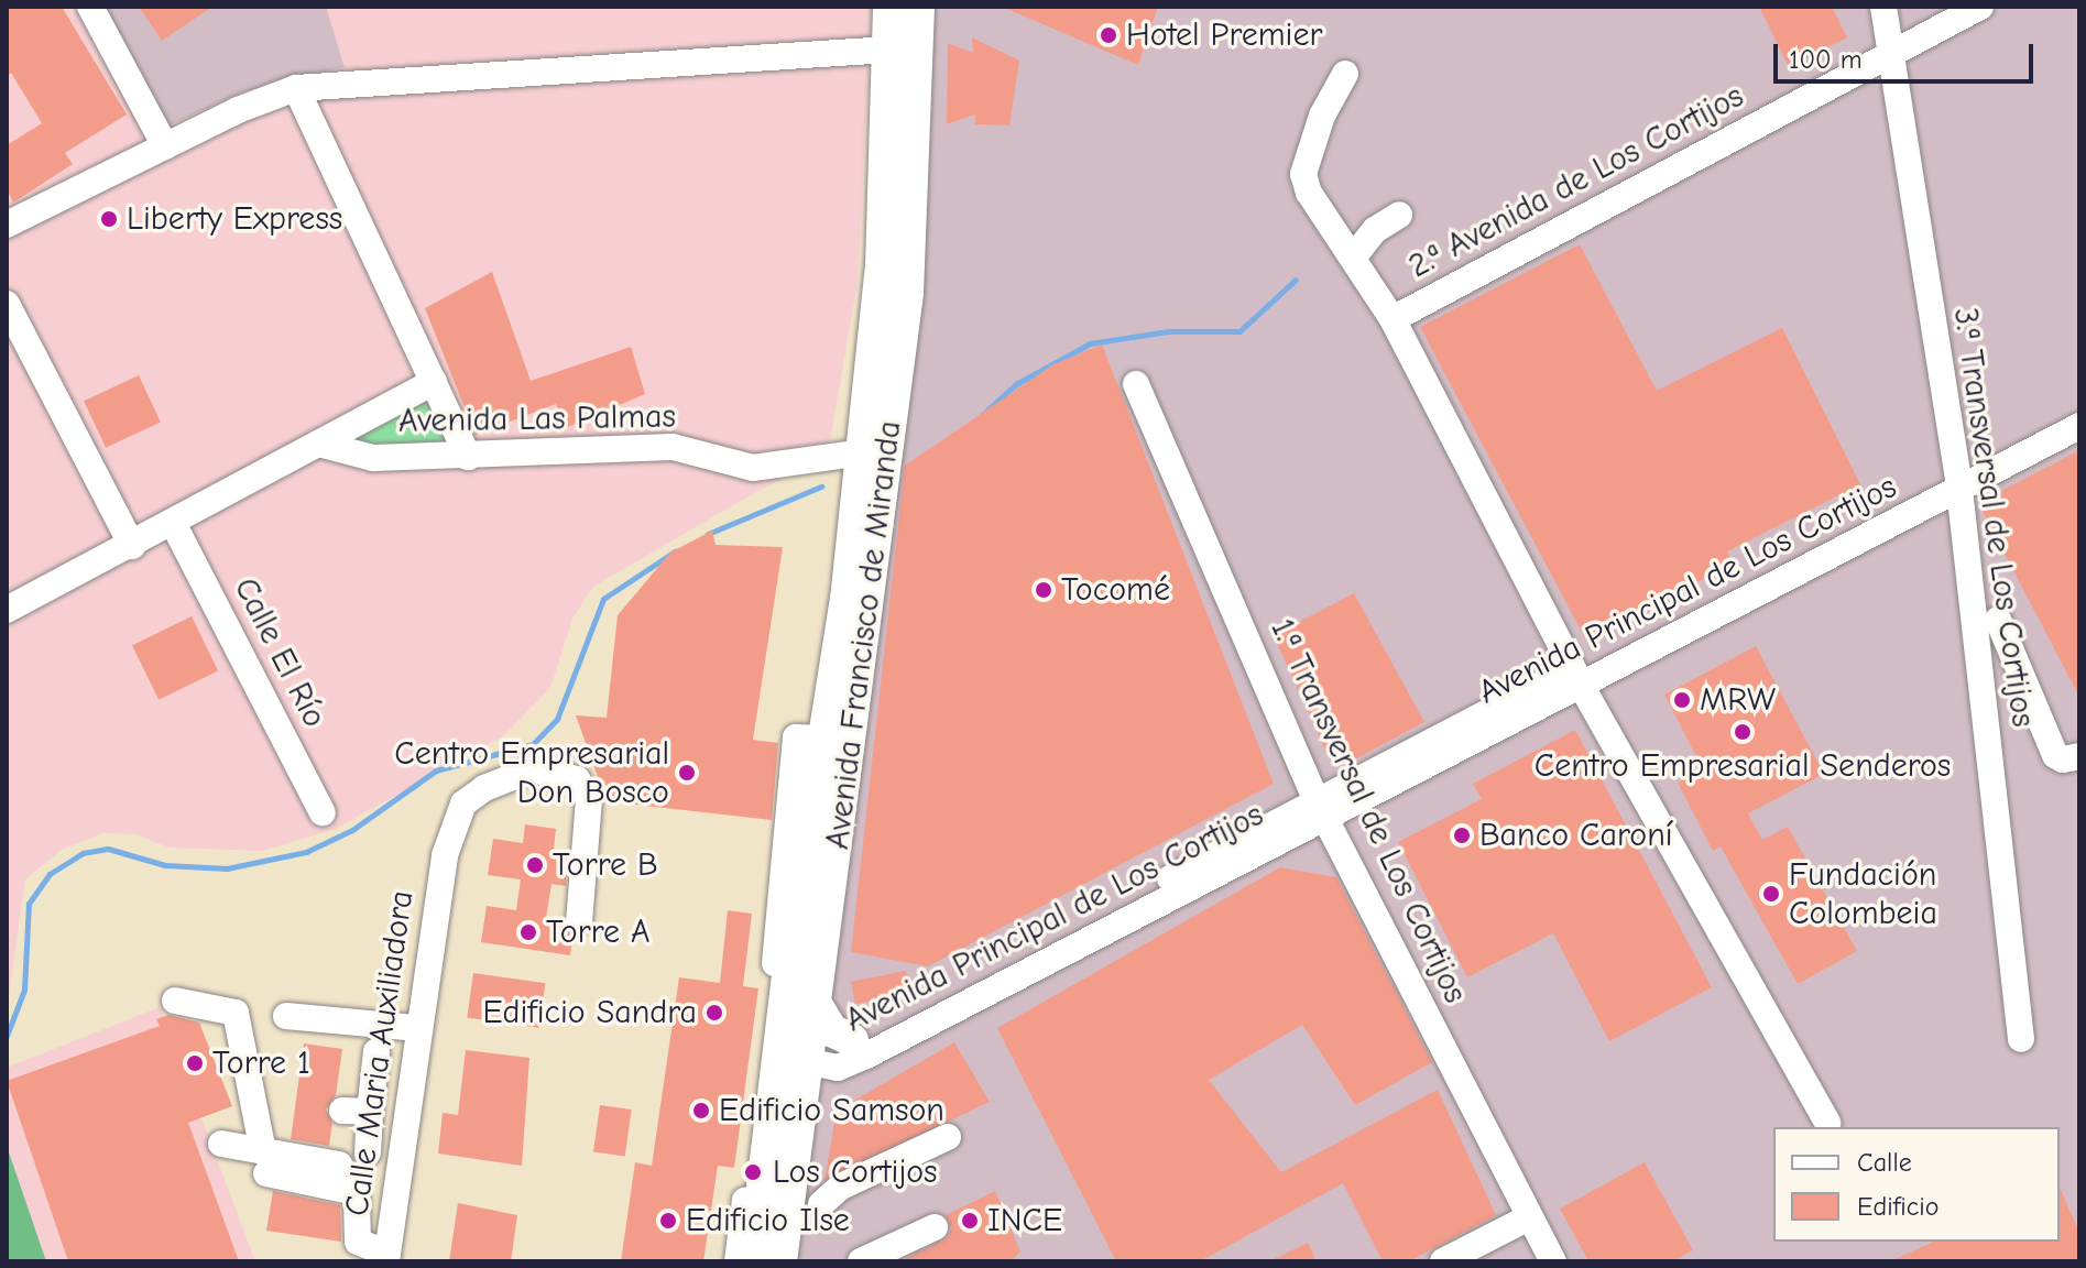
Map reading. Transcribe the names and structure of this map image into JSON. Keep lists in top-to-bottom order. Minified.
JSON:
{"streets":{"main road":["Avenida Francisco de Miranda"],"street":["2.ª Avenida de Los Cortijos","Avenida Las Palmas","3.ª Transversal de Los Cortijos","Avenida Principal de Los Cortijos","Calle El Río","1.ª Transversal de Los Cortijos","Calle Maria Auxiliadora"]},"crossings":[["2.ª Avenida de Los Cortijos","3.ª Transversal de Los Cortijos"],["Avenida Las Palmas","Avenida Francisco de Miranda"],["Avenida Las Palmas","Calle El Río"],["3.ª Transversal de Los Cortijos","Avenida Principal de Los Cortijos"],["Avenida Principal de Los Cortijos","Avenida Francisco de Miranda"],["Avenida Principal de Los Cortijos","1.ª Transversal de Los Cortijos"]],"places":["Hotel Premier","Liberty Express","Tocomé","MRW","Centro Empresarial Senderos","Centro Empresarial Don Bosco","Banco Caroní","Torre B","Fundación Colombeia","Torre A","Edificio Sandra","Torre 1","Edificio Samson","Los Cortijos","Edificio Ilse","INCE"],"legend":["Calle","Edificio"],"scale_bar":"100 m"}
